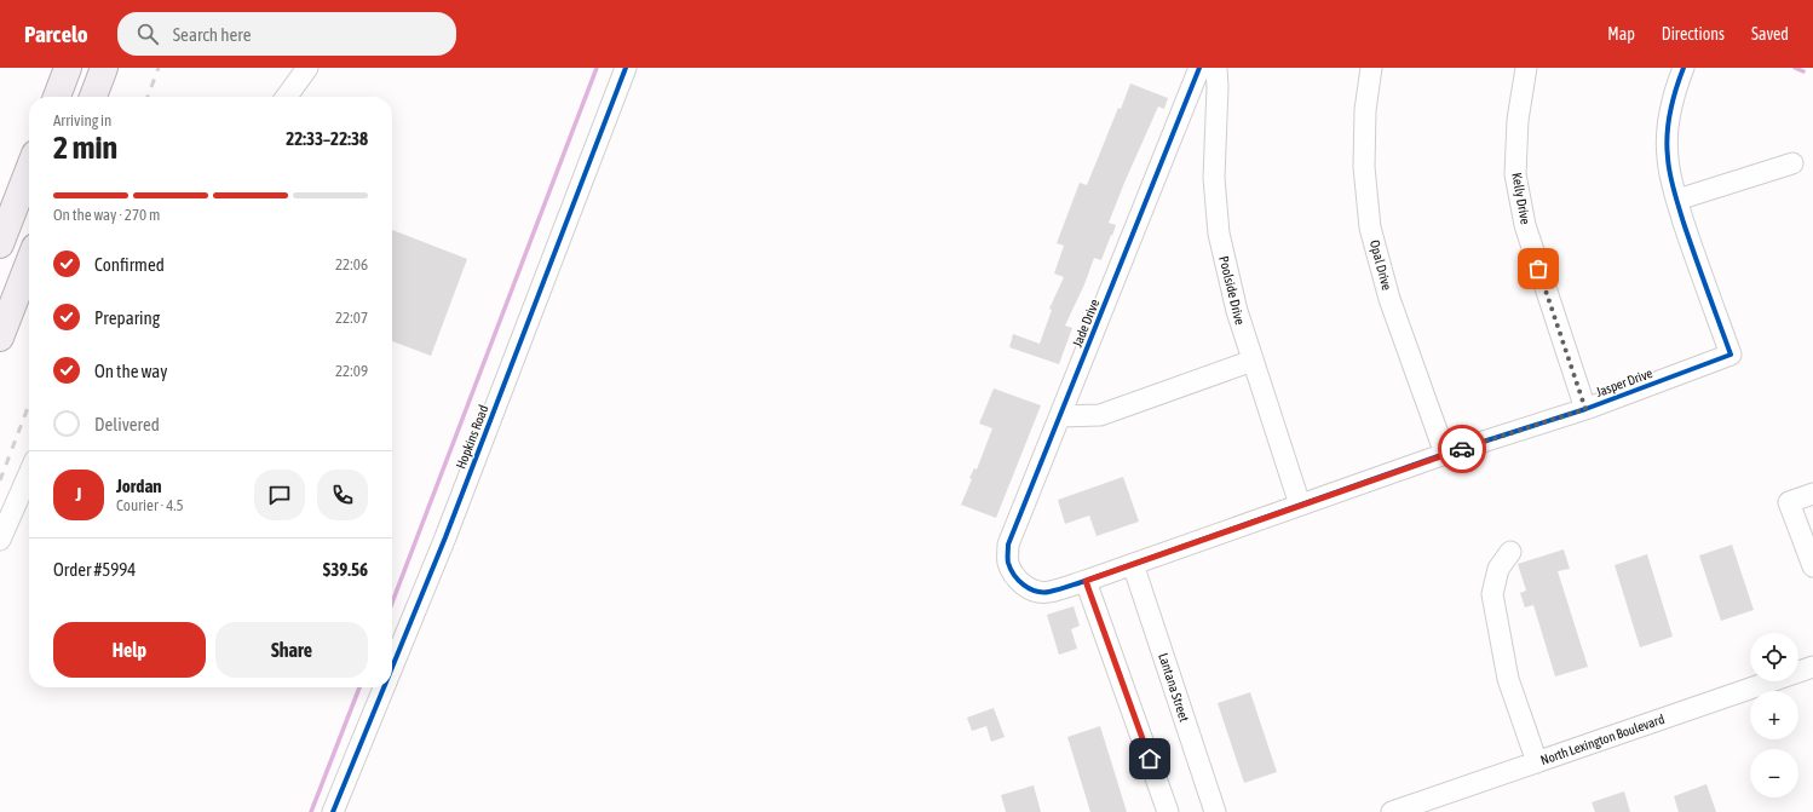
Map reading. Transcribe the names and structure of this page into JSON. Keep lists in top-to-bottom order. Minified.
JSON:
{"streets":{"street":["Kelly Drive","Opal Drive","Poolside Drive","Jade Drive","Jasper Drive","Hopkins Road","Lantana Street","North Lexington Boulevard"]},"crossings":[["Kelly Drive","Jasper Drive"],["Opal Drive","Jasper Drive"],["Poolside Drive","Jasper Drive"],["Jade Drive","Jasper Drive"],["Jasper Drive","Lantana Street"]],"page":{"header":"Parcelo","search":"Search here","nav":["Map","Directions","Saved"],"heading":["2 min","Arriving in","22:33–22:38"],"panel":["Jordan","Courier · 4.5","Order #5994","$39.56"],"bar":"On the way · 270 m","list":[["Confirmed","22:06"],["Preparing","22:07"],["On the way","22:09"],"Delivered"],"round":"J","buttons":["Help","Share"],"map_buttons":["+","−"]}}
